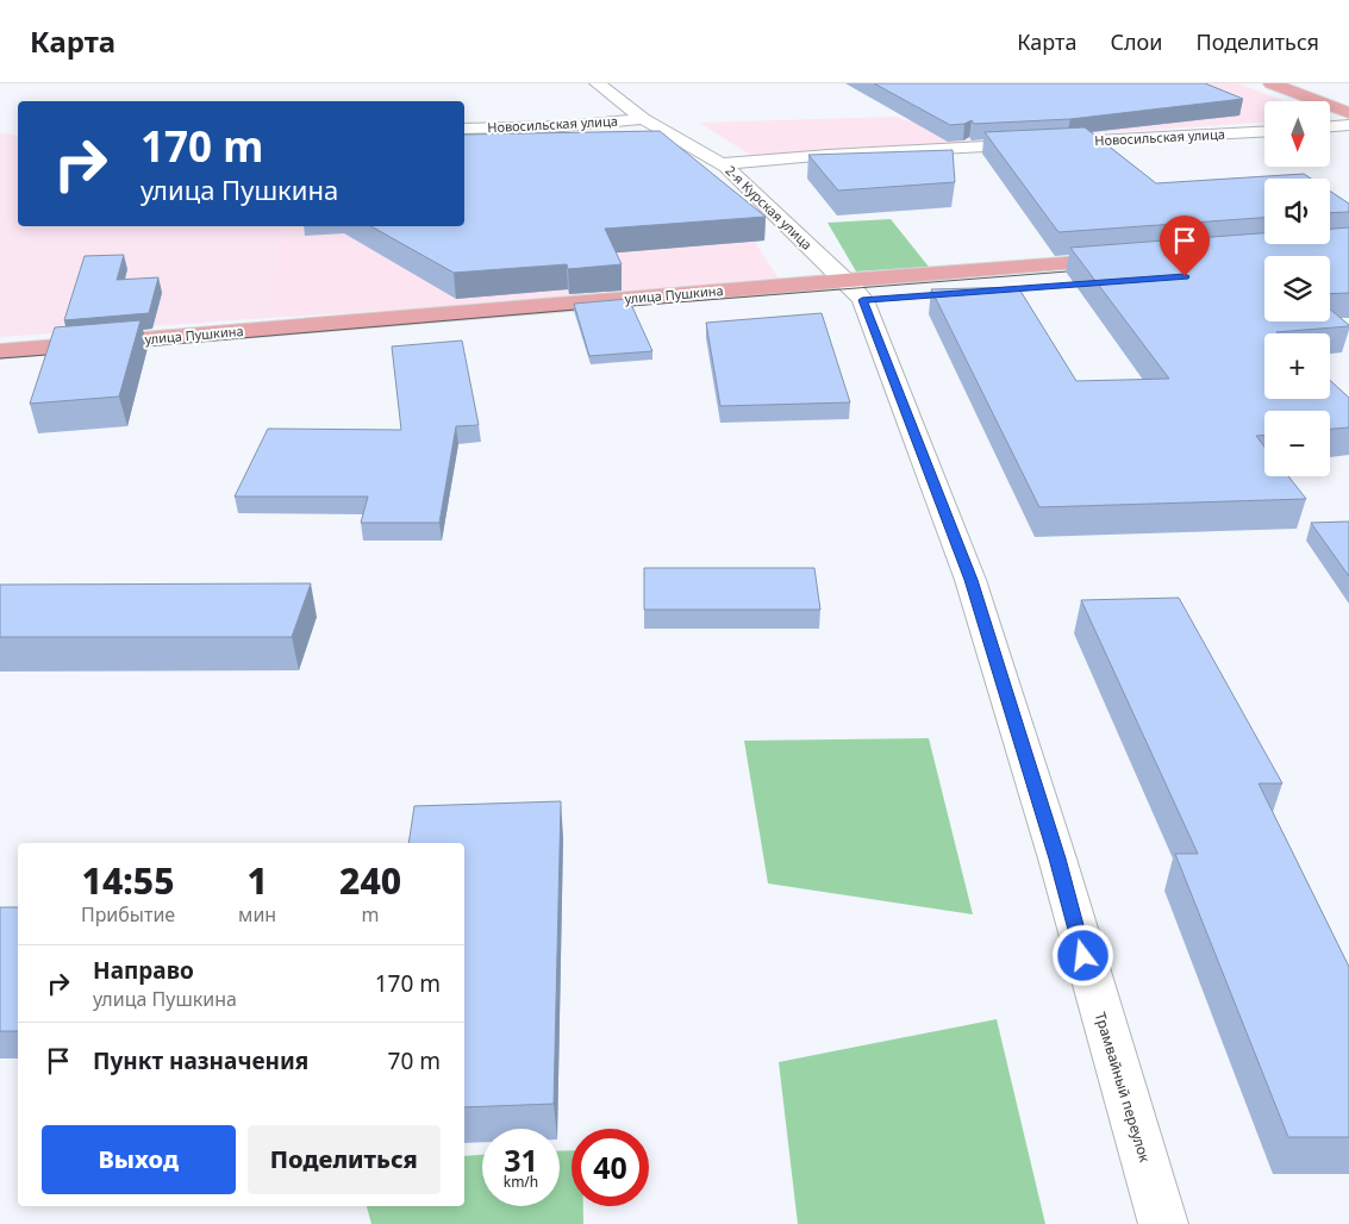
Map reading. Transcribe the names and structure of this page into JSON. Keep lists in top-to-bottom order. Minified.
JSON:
{"streets":{"main road":["улица Пушкина"],"street":["Новосильская улица","2-я Курская улица","Трамвайный переулок"]},"crossings":[["Новосильская улица","2-я Курская улица"],["2-я Курская улица","улица Пушкина"],["2-я Курская улица","Трамвайный переулок"],["улица Пушкина","Трамвайный переулок"]],"north":"bottom","page":{"header":"Карта","nav":["Карта","Слои","Поделиться"],"map_buttons":["+","−"],"turn":["170 m","улица Пушкина"],"eta":["14:55","Прибытие","1","мин","240","m"],"list":[{"name":"Направо","note":"улица Пушкина","value":"170 m"},{"name":"Пункт назначения","value":"70 m"}],"buttons":["Выход","Поделиться"],"speed":"31 km/h","limit":"40"}}
